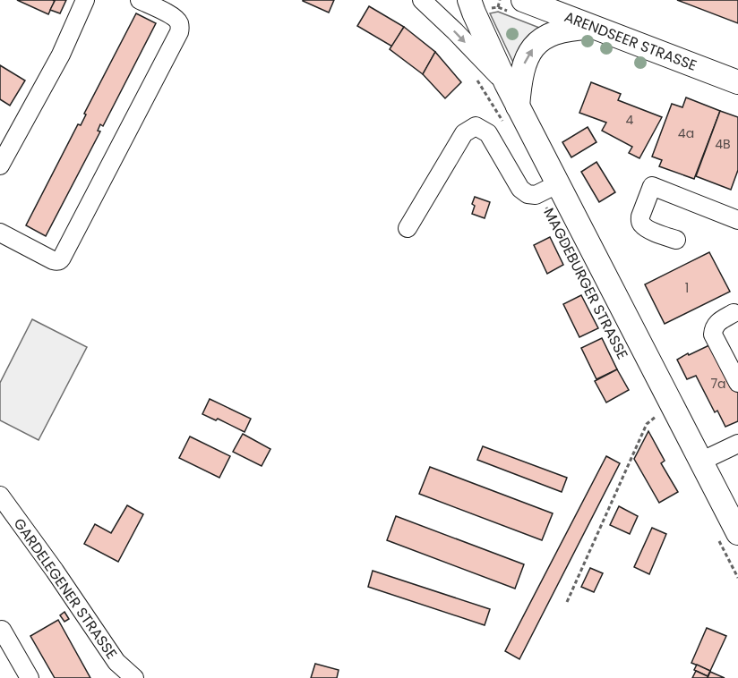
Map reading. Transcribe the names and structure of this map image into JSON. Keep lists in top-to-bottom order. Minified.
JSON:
{"streets":{"main road":["ARENDSEER STRASSE","MAGDEBURGER STRASSE"],"street":["GARDELEGENER STRASSE"]},"house_numbers":["4","4a","4B","1","7a"]}
